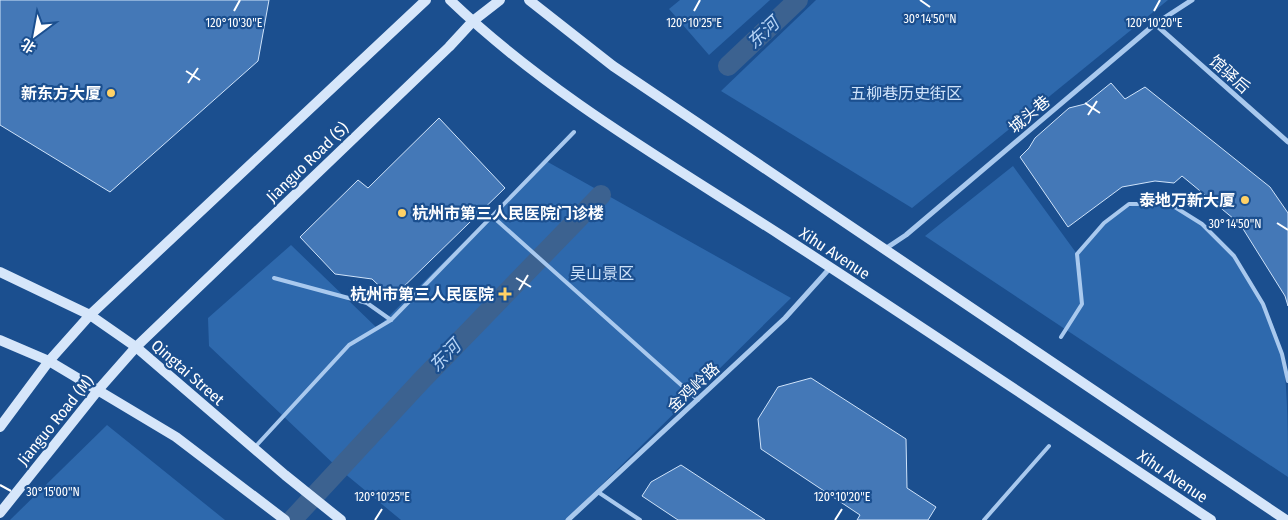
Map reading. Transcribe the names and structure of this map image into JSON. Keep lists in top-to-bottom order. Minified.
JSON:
{"streets":{"main road":["Jianguo Road (S)","Xihu Avenue","Qingtai Street","Jianguo Road (M)"],"street":["馆驿后","城头巷","金鸡岭路"]},"crossings":[["馆驿后","城头巷"],["城头巷","Xihu Avenue"],["Jianguo Road (S)","Xihu Avenue"],["Jianguo Road (S)","Qingtai Street"],["Jianguo Road (S)","Jianguo Road (M)"],["Xihu Avenue","金鸡岭路"],["Qingtai Street","Jianguo Road (M)"]],"water":["东河"],"parks":["五柳巷历史街区","吴山景区"],"places":{"other":["新东方大厦","泰地万新大厦","杭州市第三人民医院门诊楼"],"health":["杭州市第三人民医院"]},"north":"bottom left","coordinates":["30°14'50\"N","120°10'30\"E","120°10'25\"E","120°10'20\"E","30°15'00\"N"]}
